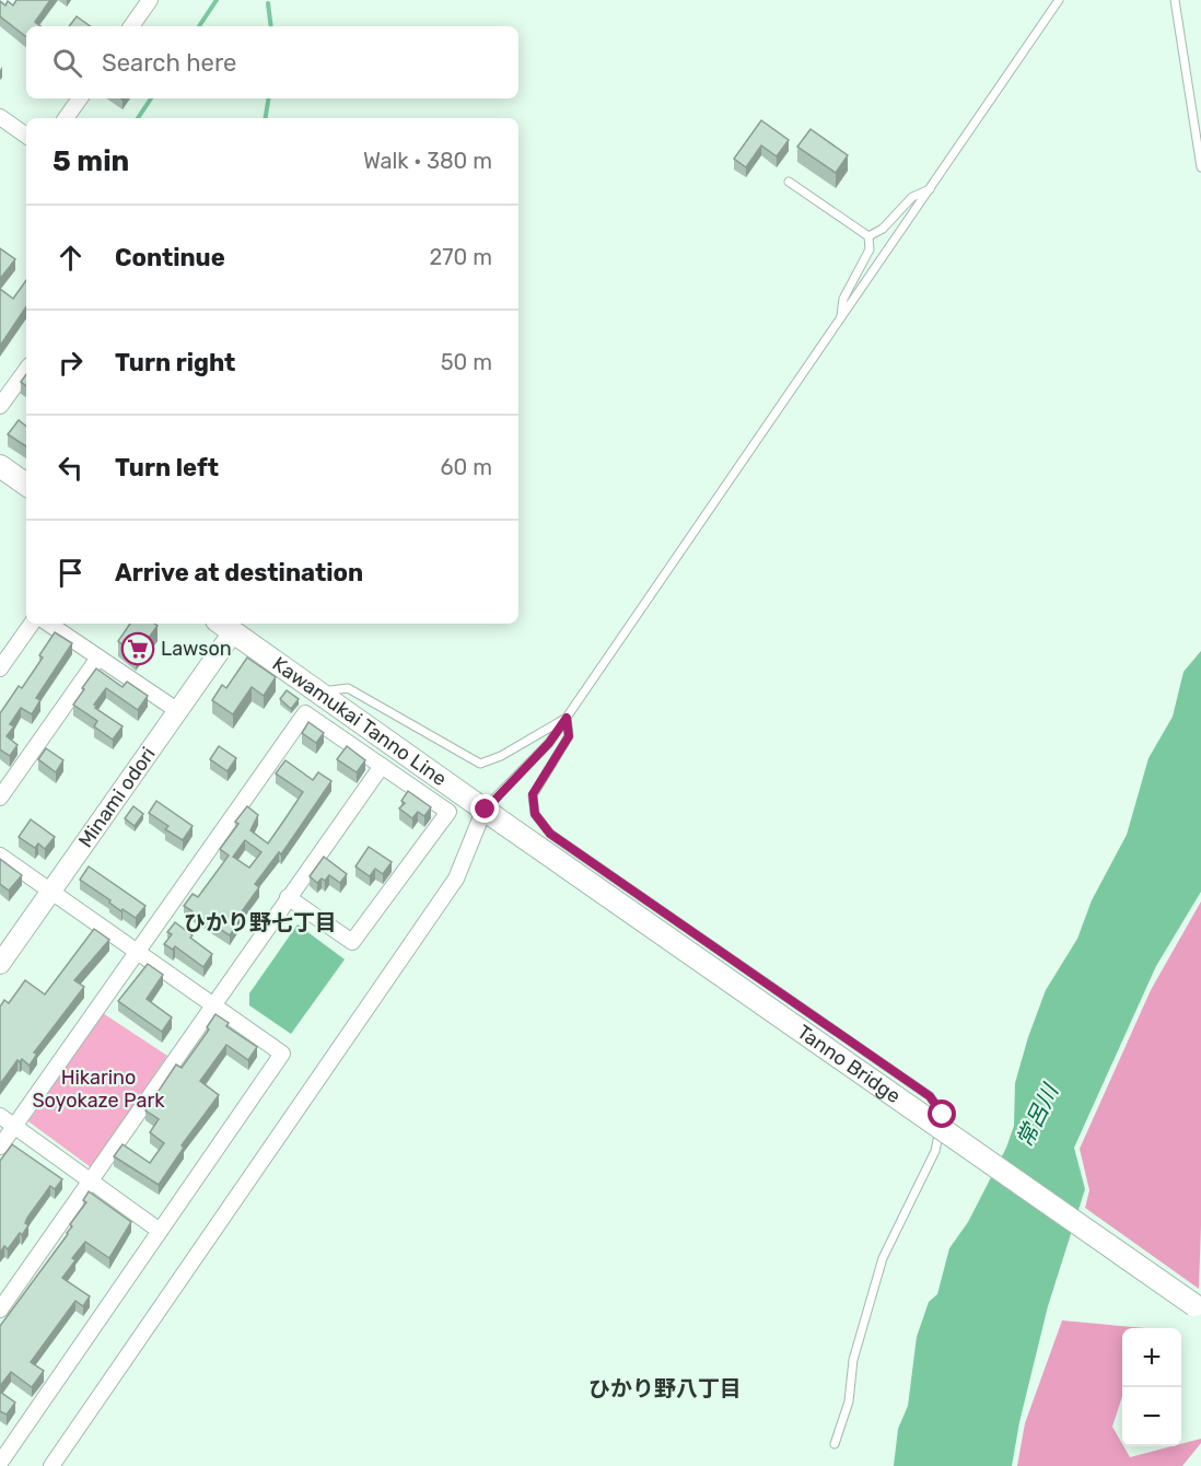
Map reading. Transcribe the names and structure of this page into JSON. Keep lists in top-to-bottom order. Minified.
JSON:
{"streets":{"main road":["Kawamukai Tanno Line","Tanno Bridge"],"street":["Minami odori"]},"crossings":[["Kawamukai Tanno Line","Minami odori"],["Kawamukai Tanno Line","Tanno Bridge"]],"districts":["ひかり野七丁目","ひかり野八丁目"],"water":["常呂川"],"parks":["Hikarino Soyokaze Park"],"places":{"supermarket":["Lawson"]},"page":{"search":"Search here","heading":["5 min","Walk · 380 m"],"list":[["Continue","270 m"],["Turn right","50 m"],["Turn left","60 m"],"Arrive at destination"],"map_buttons":["+","−"]}}
